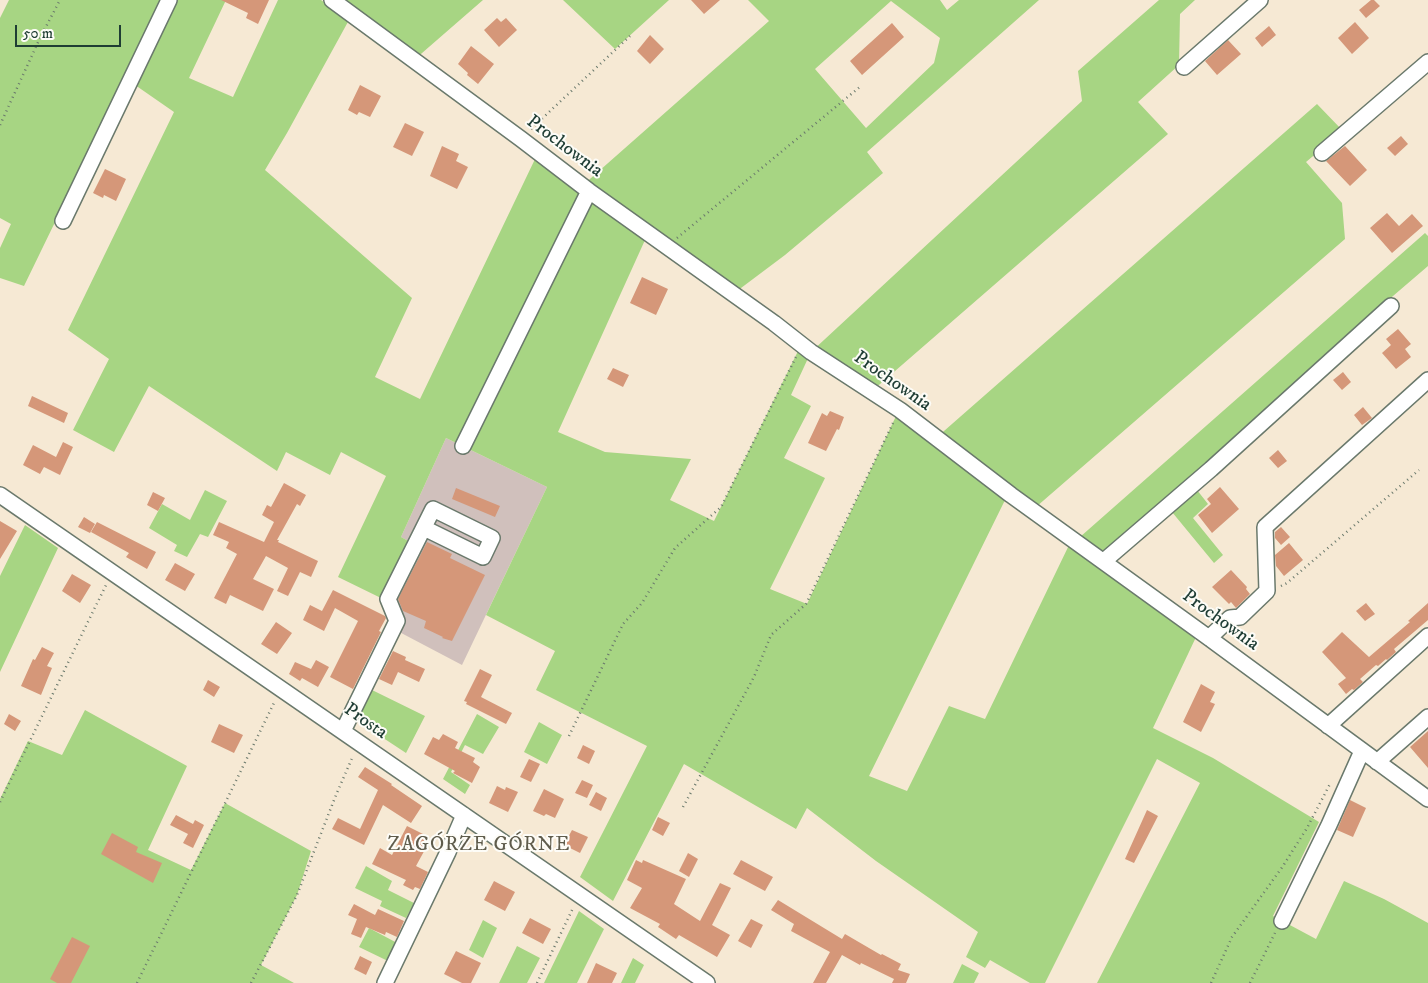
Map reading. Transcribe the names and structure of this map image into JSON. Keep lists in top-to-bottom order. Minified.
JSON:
{"streets":{"street":["Prochownia","Prosta"]},"districts":["ZAGÓRZE GÓRNE"],"scale_bar":"50 m"}
